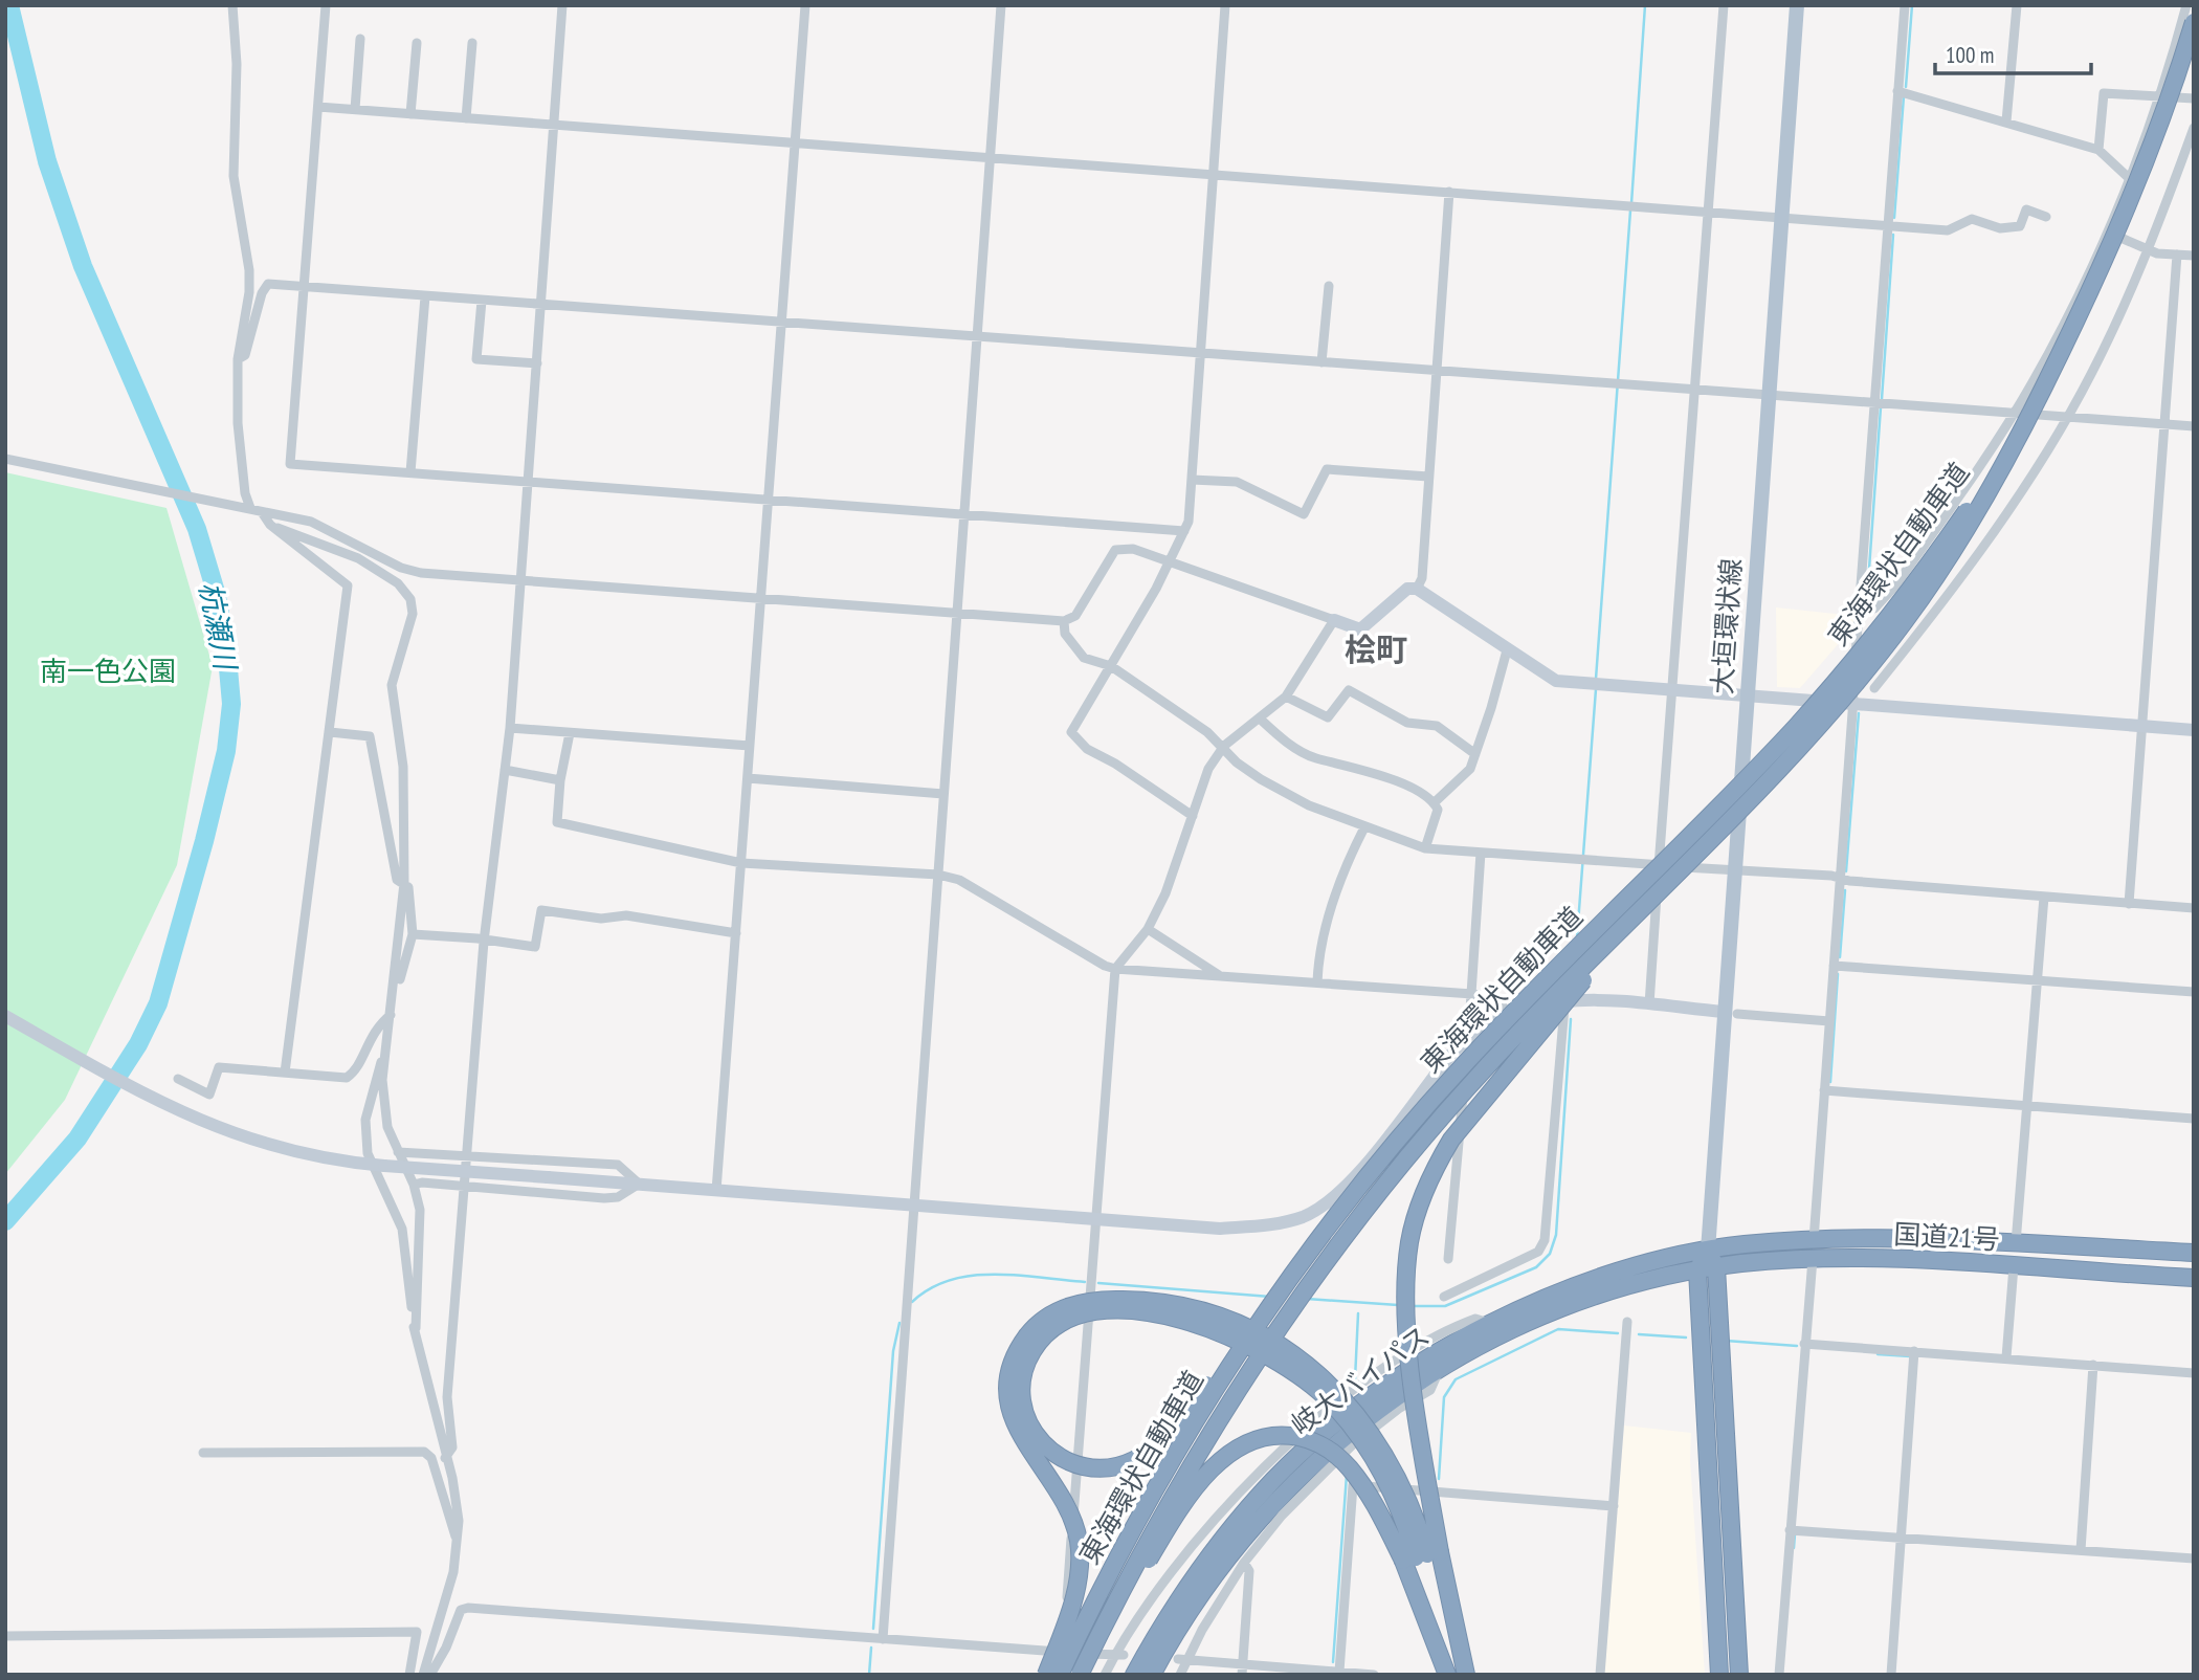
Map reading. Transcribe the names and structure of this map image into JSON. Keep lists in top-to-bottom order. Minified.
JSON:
{"streets":{"highway":["東海環状自動車道","国道21号","岐大バイパス"],"main road":["大垣環状線"]},"crossings":[["大垣環状線","国道21号"],["大垣環状線","岐大バイパス"],["国道21号","岐大バイパス"]],"districts":["桧町"],"water":["杭瀬川"],"parks":["南一色公園"],"scale_bar":"100 m"}
